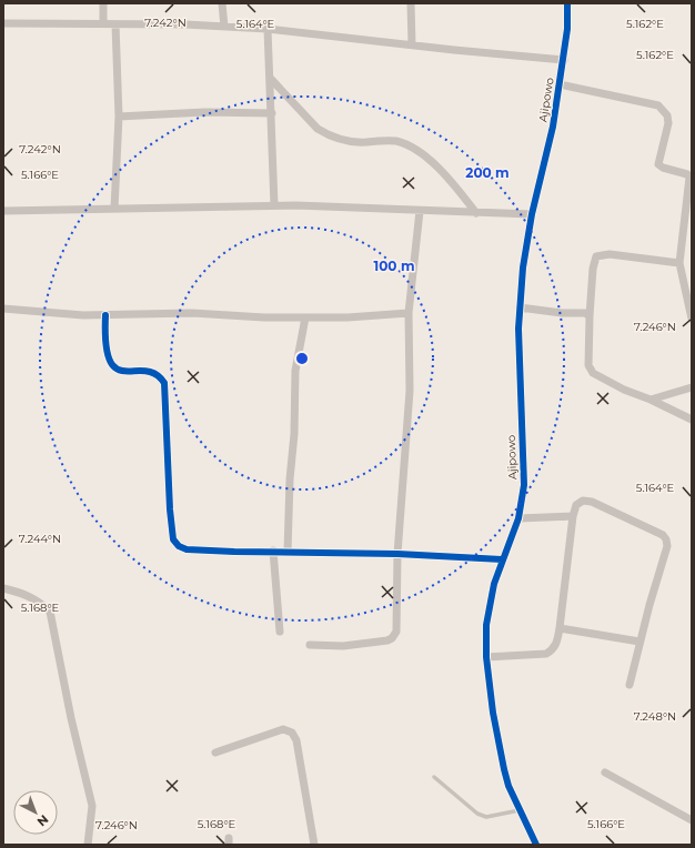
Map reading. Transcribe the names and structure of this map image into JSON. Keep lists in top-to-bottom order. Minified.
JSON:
{"streets":{"street":["Ajipowo"]},"north":"bottom right","coordinates":["7.242°N","5.162°E","5.164°E","5.166°E","7.246°N","7.244°N","5.168°E","7.248°N"],"rings":["200 m","100 m"]}
